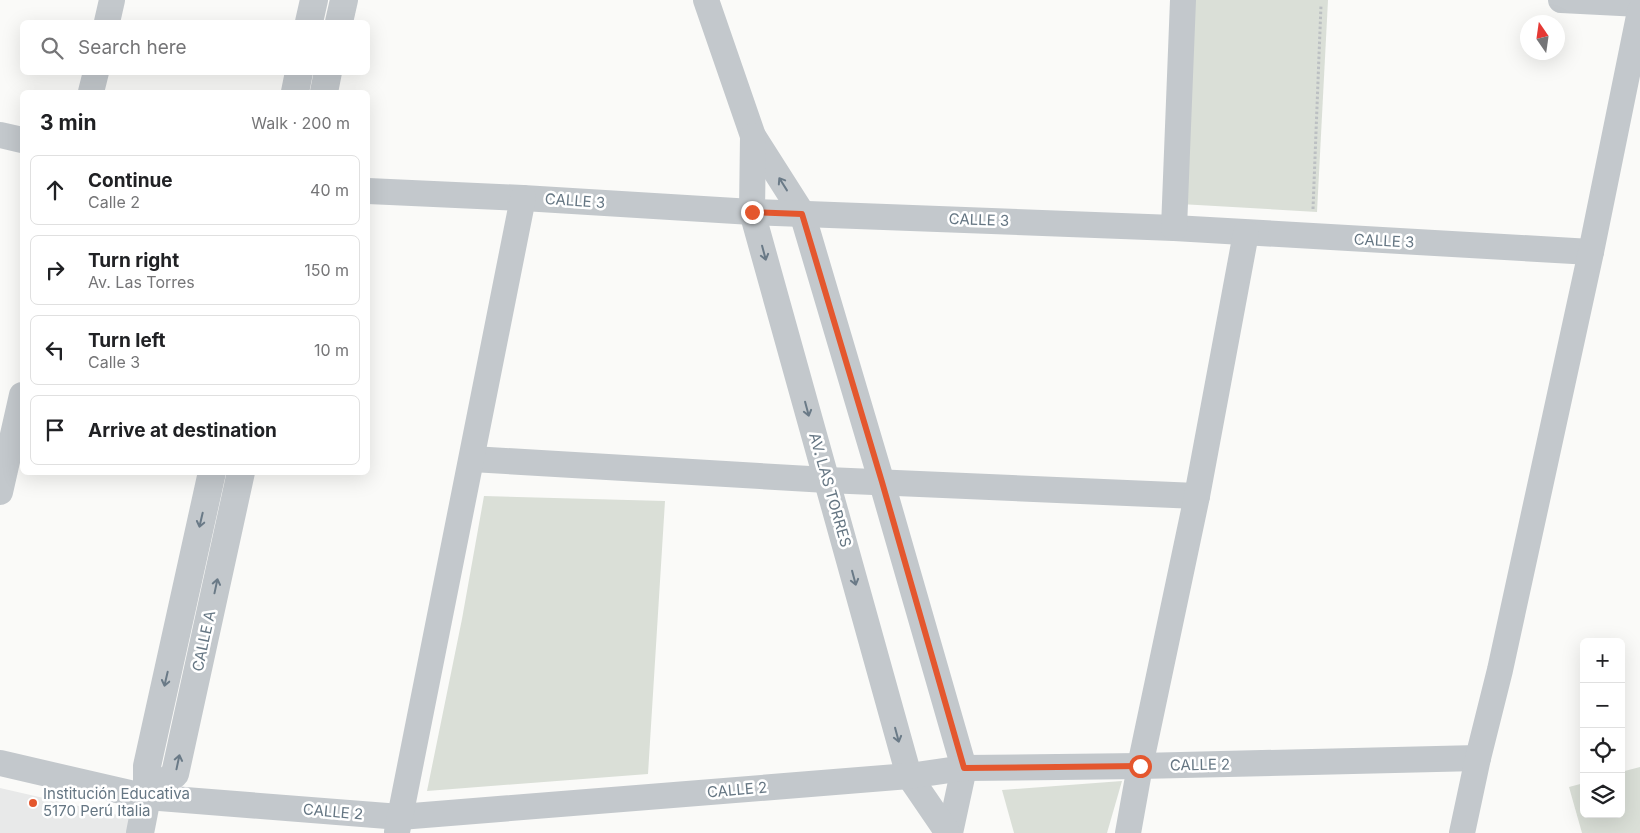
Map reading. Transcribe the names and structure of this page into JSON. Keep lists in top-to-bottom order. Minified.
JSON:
{"streets":{"street":["CALLE 3","AV. LAS TORRES","CALLE A","CALLE 2"]},"crossings":[["CALLE 3","AV. LAS TORRES"],["AV. LAS TORRES","CALLE 2"],["CALLE A","CALLE 2"]],"places":["Institución Educativa 5170 Perú Italia"],"north":"top","page":{"search":"Search here","heading":["3 min","Walk · 200 m"],"list":[["Continue","Calle 2","40 m"],["Turn right","Av. Las Torres","150 m"],["Turn left","Calle 3","10 m"],"Arrive at destination"],"map_buttons":["+","−"]}}
